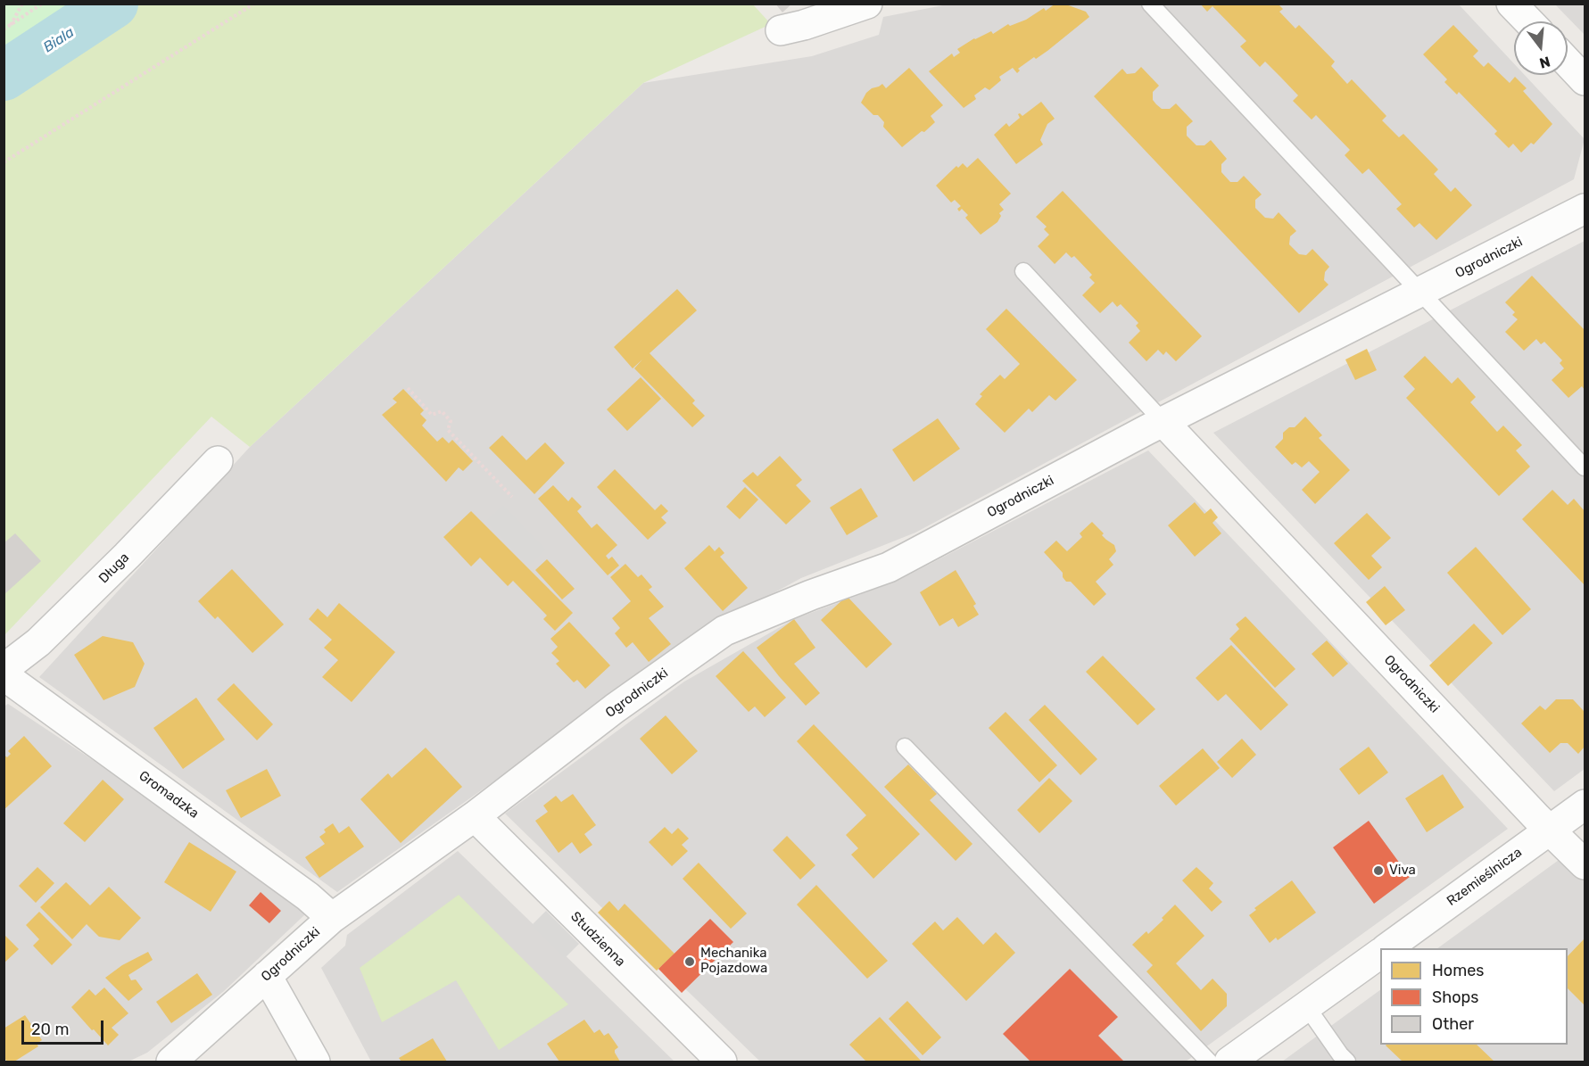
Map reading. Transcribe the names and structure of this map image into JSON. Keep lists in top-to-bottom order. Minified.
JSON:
{"streets":{"street":["Ogrodniczki","Długa","Gromadzka","Rzemieślnicza","Studzienna"]},"crossings":[["Ogrodniczki","Gromadzka"],["Ogrodniczki","Rzemieślnicza"],["Ogrodniczki","Studzienna"]],"water":["Biala"],"places":["Viva","Mechanika Pojazdowa"],"legend":["Homes","Shops","Other"],"scale_bar":"20 m","north":"bottom"}
